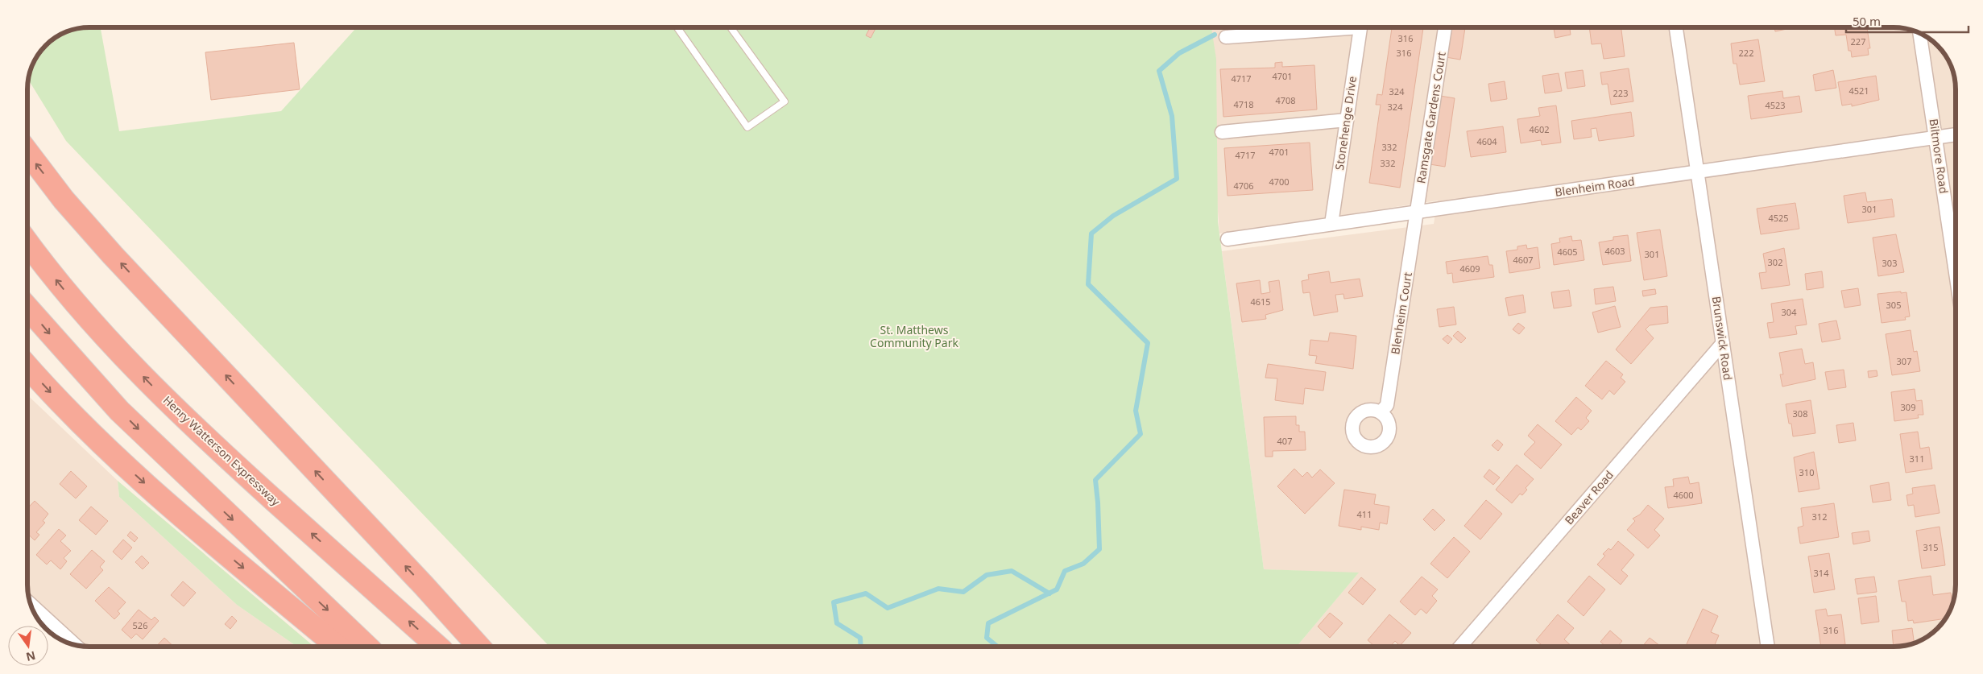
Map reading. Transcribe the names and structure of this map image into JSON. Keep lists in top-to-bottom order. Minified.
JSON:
{"streets":{"highway":["Henry Watterson Expressway"],"street":["Ramsgate Gardens Court","Stonehenge Drive","Biltmore Road","Blenheim Road","Blenheim Court","Brunswick Road","Beaver Road"]},"crossings":[["Ramsgate Gardens Court","Blenheim Road"],["Ramsgate Gardens Court","Blenheim Court"],["Stonehenge Drive","Blenheim Road"],["Biltmore Road","Blenheim Road"],["Blenheim Road","Blenheim Court"],["Blenheim Road","Brunswick Road"],["Brunswick Road","Beaver Road"]],"parks":["St. Matthews Community Park"],"house_numbers":["316","227","316","222","4701","4717","4521","324","223","4708","4718","4523","324","4602","4604","332","4701","4717","332","4700","4706","301","4525","4603","4605","301","4607","302","303","4609","4615","305","304","307","309","308","407","311","310","4600","411","312","315","314","526","316"],"scale_bar":"50 m","north":"bottom"}
